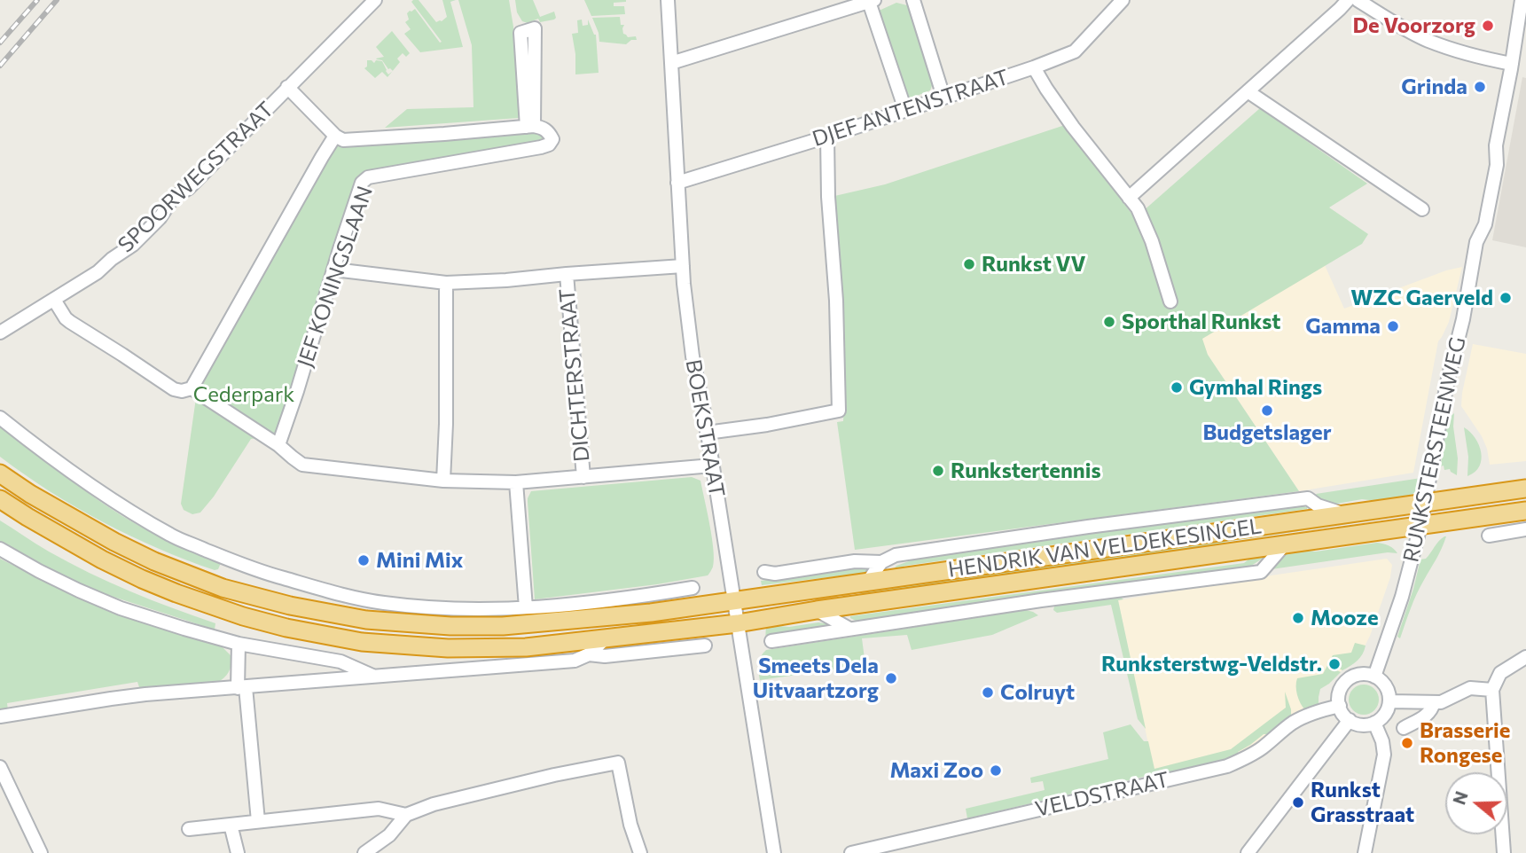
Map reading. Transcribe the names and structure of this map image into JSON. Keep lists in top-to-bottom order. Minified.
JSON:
{"streets":{"highway":["HENDRIK VAN VELDEKESINGEL"],"street":["DJEF ANTENSTRAAT","SPOORWEGSTRAAT","JEF KONINGSLAAN","DICHTERSTRAAT","BOEKSTRAAT","RUNKSTERSTEENWEG","VELDSTRAAT"]},"crossings":[["DJEF ANTENSTRAAT","BOEKSTRAAT"],["BOEKSTRAAT","HENDRIK VAN VELDEKESINGEL"],["RUNKSTERSTEENWEG","HENDRIK VAN VELDEKESINGEL"],["RUNKSTERSTEENWEG","VELDSTRAAT"]],"parks":["Cederpark"],"places":["De Voorzorg","Grinda","Runkst VV","WZC Gaerveld","Sporthal Runkst","Gamma","Gymhal Rings","Budgetslager","Runkstertennis","Mini Mix","Mooze","Runksterstwg-Veldstr.","Smeets Dela Uitvaartzorg","Colruyt","Brasserie Rongese","Maxi Zoo","Runkst Grasstraat"],"north":"left"}
